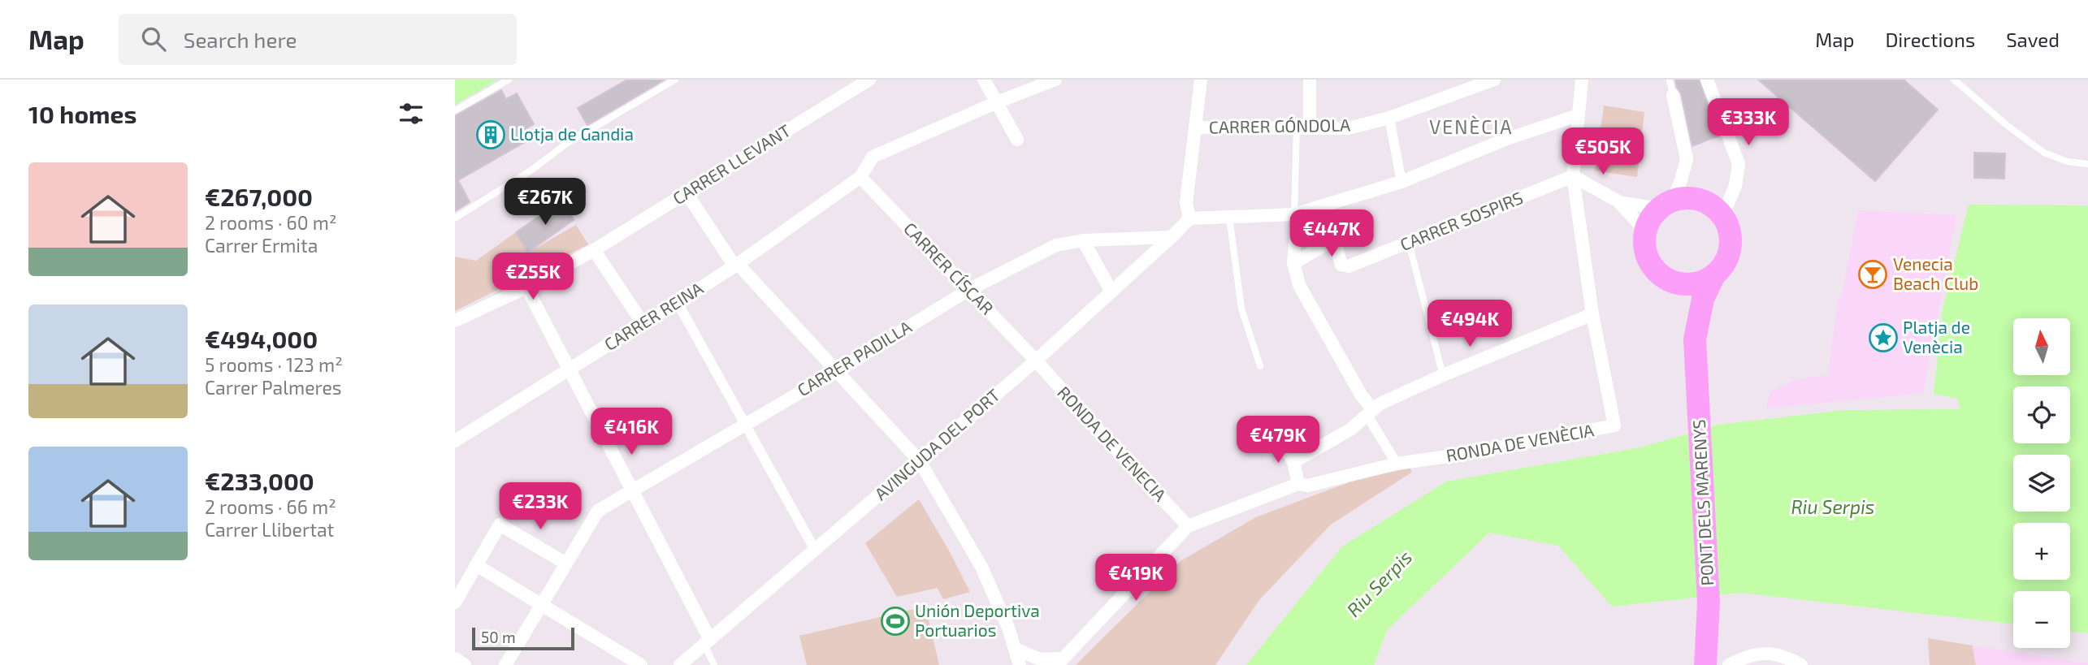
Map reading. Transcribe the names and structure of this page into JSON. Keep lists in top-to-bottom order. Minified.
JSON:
{"streets":{"highway":["PONT DELS MARENYS"],"street":["CARRER GÓNDOLA","CARRER LLEVANT","CARRER SOSPIRS","CARRER CÍSCAR","CARRER REINA","CARRER PADILLA","RONDA DE VENÈCIA","RONDA DE VENECIA","AVINGUDA DEL PORT"]},"crossings":[["CARRER SOSPIRS","RONDA DE VENÈCIA"],["CARRER CÍSCAR","CARRER REINA"],["CARRER CÍSCAR","CARRER PADILLA"],["CARRER CÍSCAR","RONDA DE VENECIA"],["CARRER CÍSCAR","AVINGUDA DEL PORT"],["CARRER PADILLA","AVINGUDA DEL PORT"],["RONDA DE VENÈCIA","RONDA DE VENECIA"],["RONDA DE VENECIA","AVINGUDA DEL PORT"]],"districts":["VENÈCIA"],"water":["Riu Serpis"],"places":{"building":["Llotja de Gandia"],"bar":["Venecia Beach Club"],"place":["Platja de Venècia"],"sports":["Unión Deportiva Portuarios"]},"scale_bar":"50 m","north":"top","page":{"header":"Map","search":"Search here","nav":["Map","Directions","Saved"],"heading":"10 homes","price":["€333K","€505K","€267K","€447K","€255K","€494K","€416K","€479K","€233K","€419K"],"list":[{"name":"€267,000","note":"2 rooms · 60 m² · Carrer Ermita"},{"name":"€494,000","note":"5 rooms · 123 m² · Carrer Palmeres"},{"name":"€233,000","note":"2 rooms · 66 m² · Carrer Llibertat"}],"map_buttons":["+","−"],"scale":"50 m"}}
